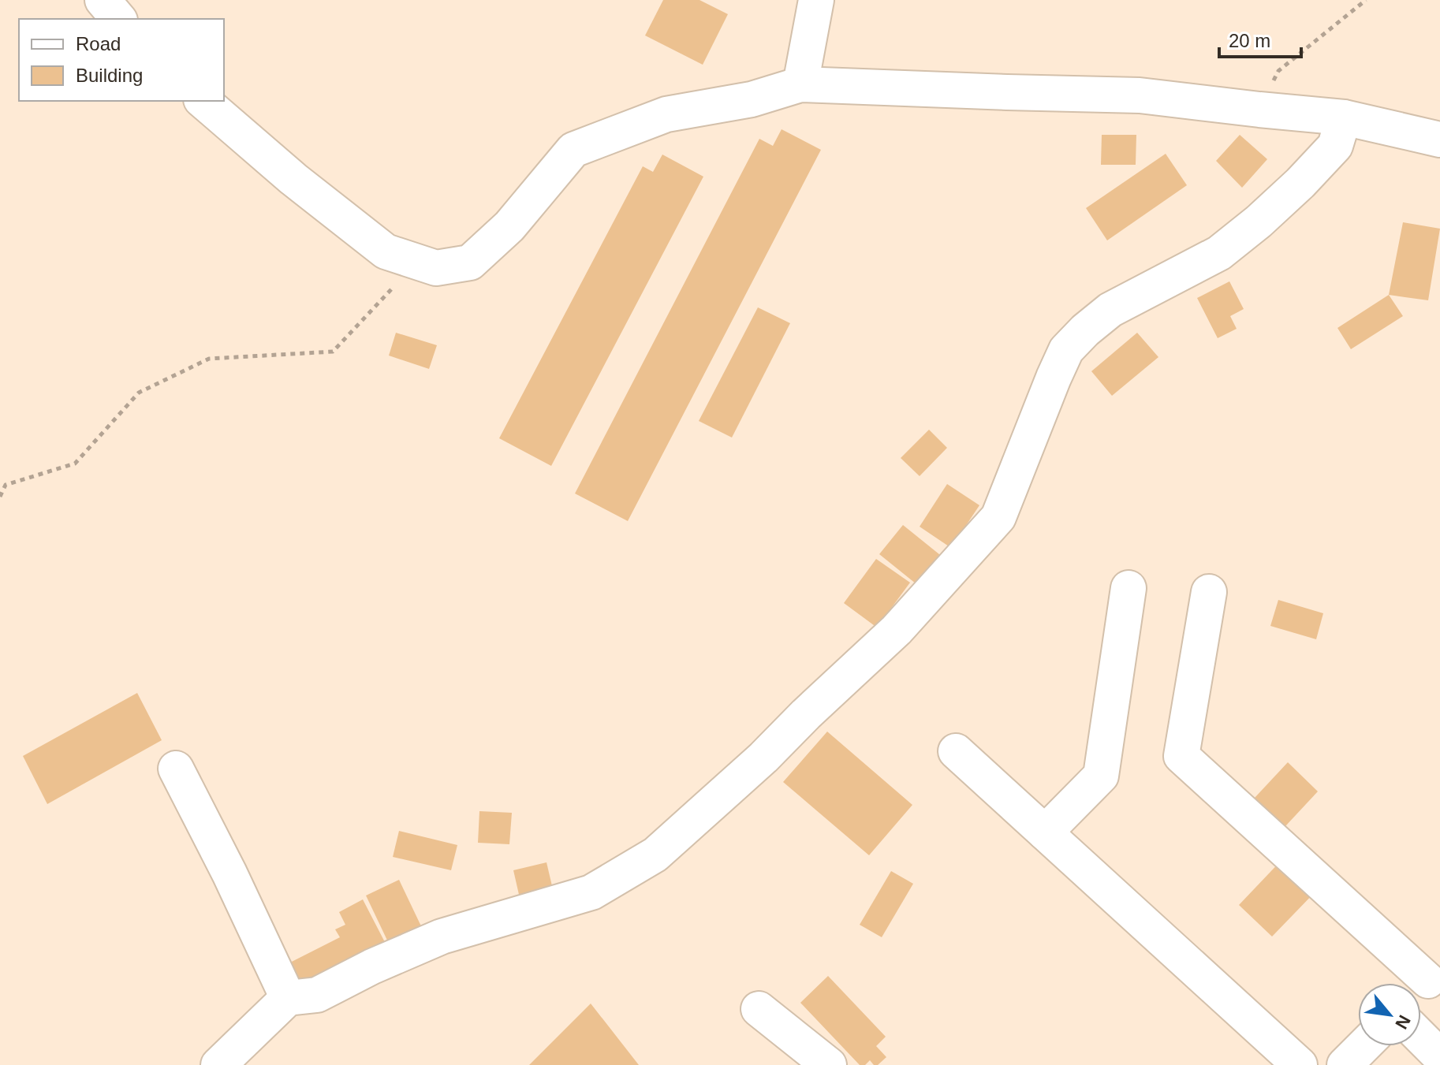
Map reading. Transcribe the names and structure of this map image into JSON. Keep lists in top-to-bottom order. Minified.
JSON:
{"legend":["Road","Building"],"scale_bar":"20 m","north":"bottom right"}
